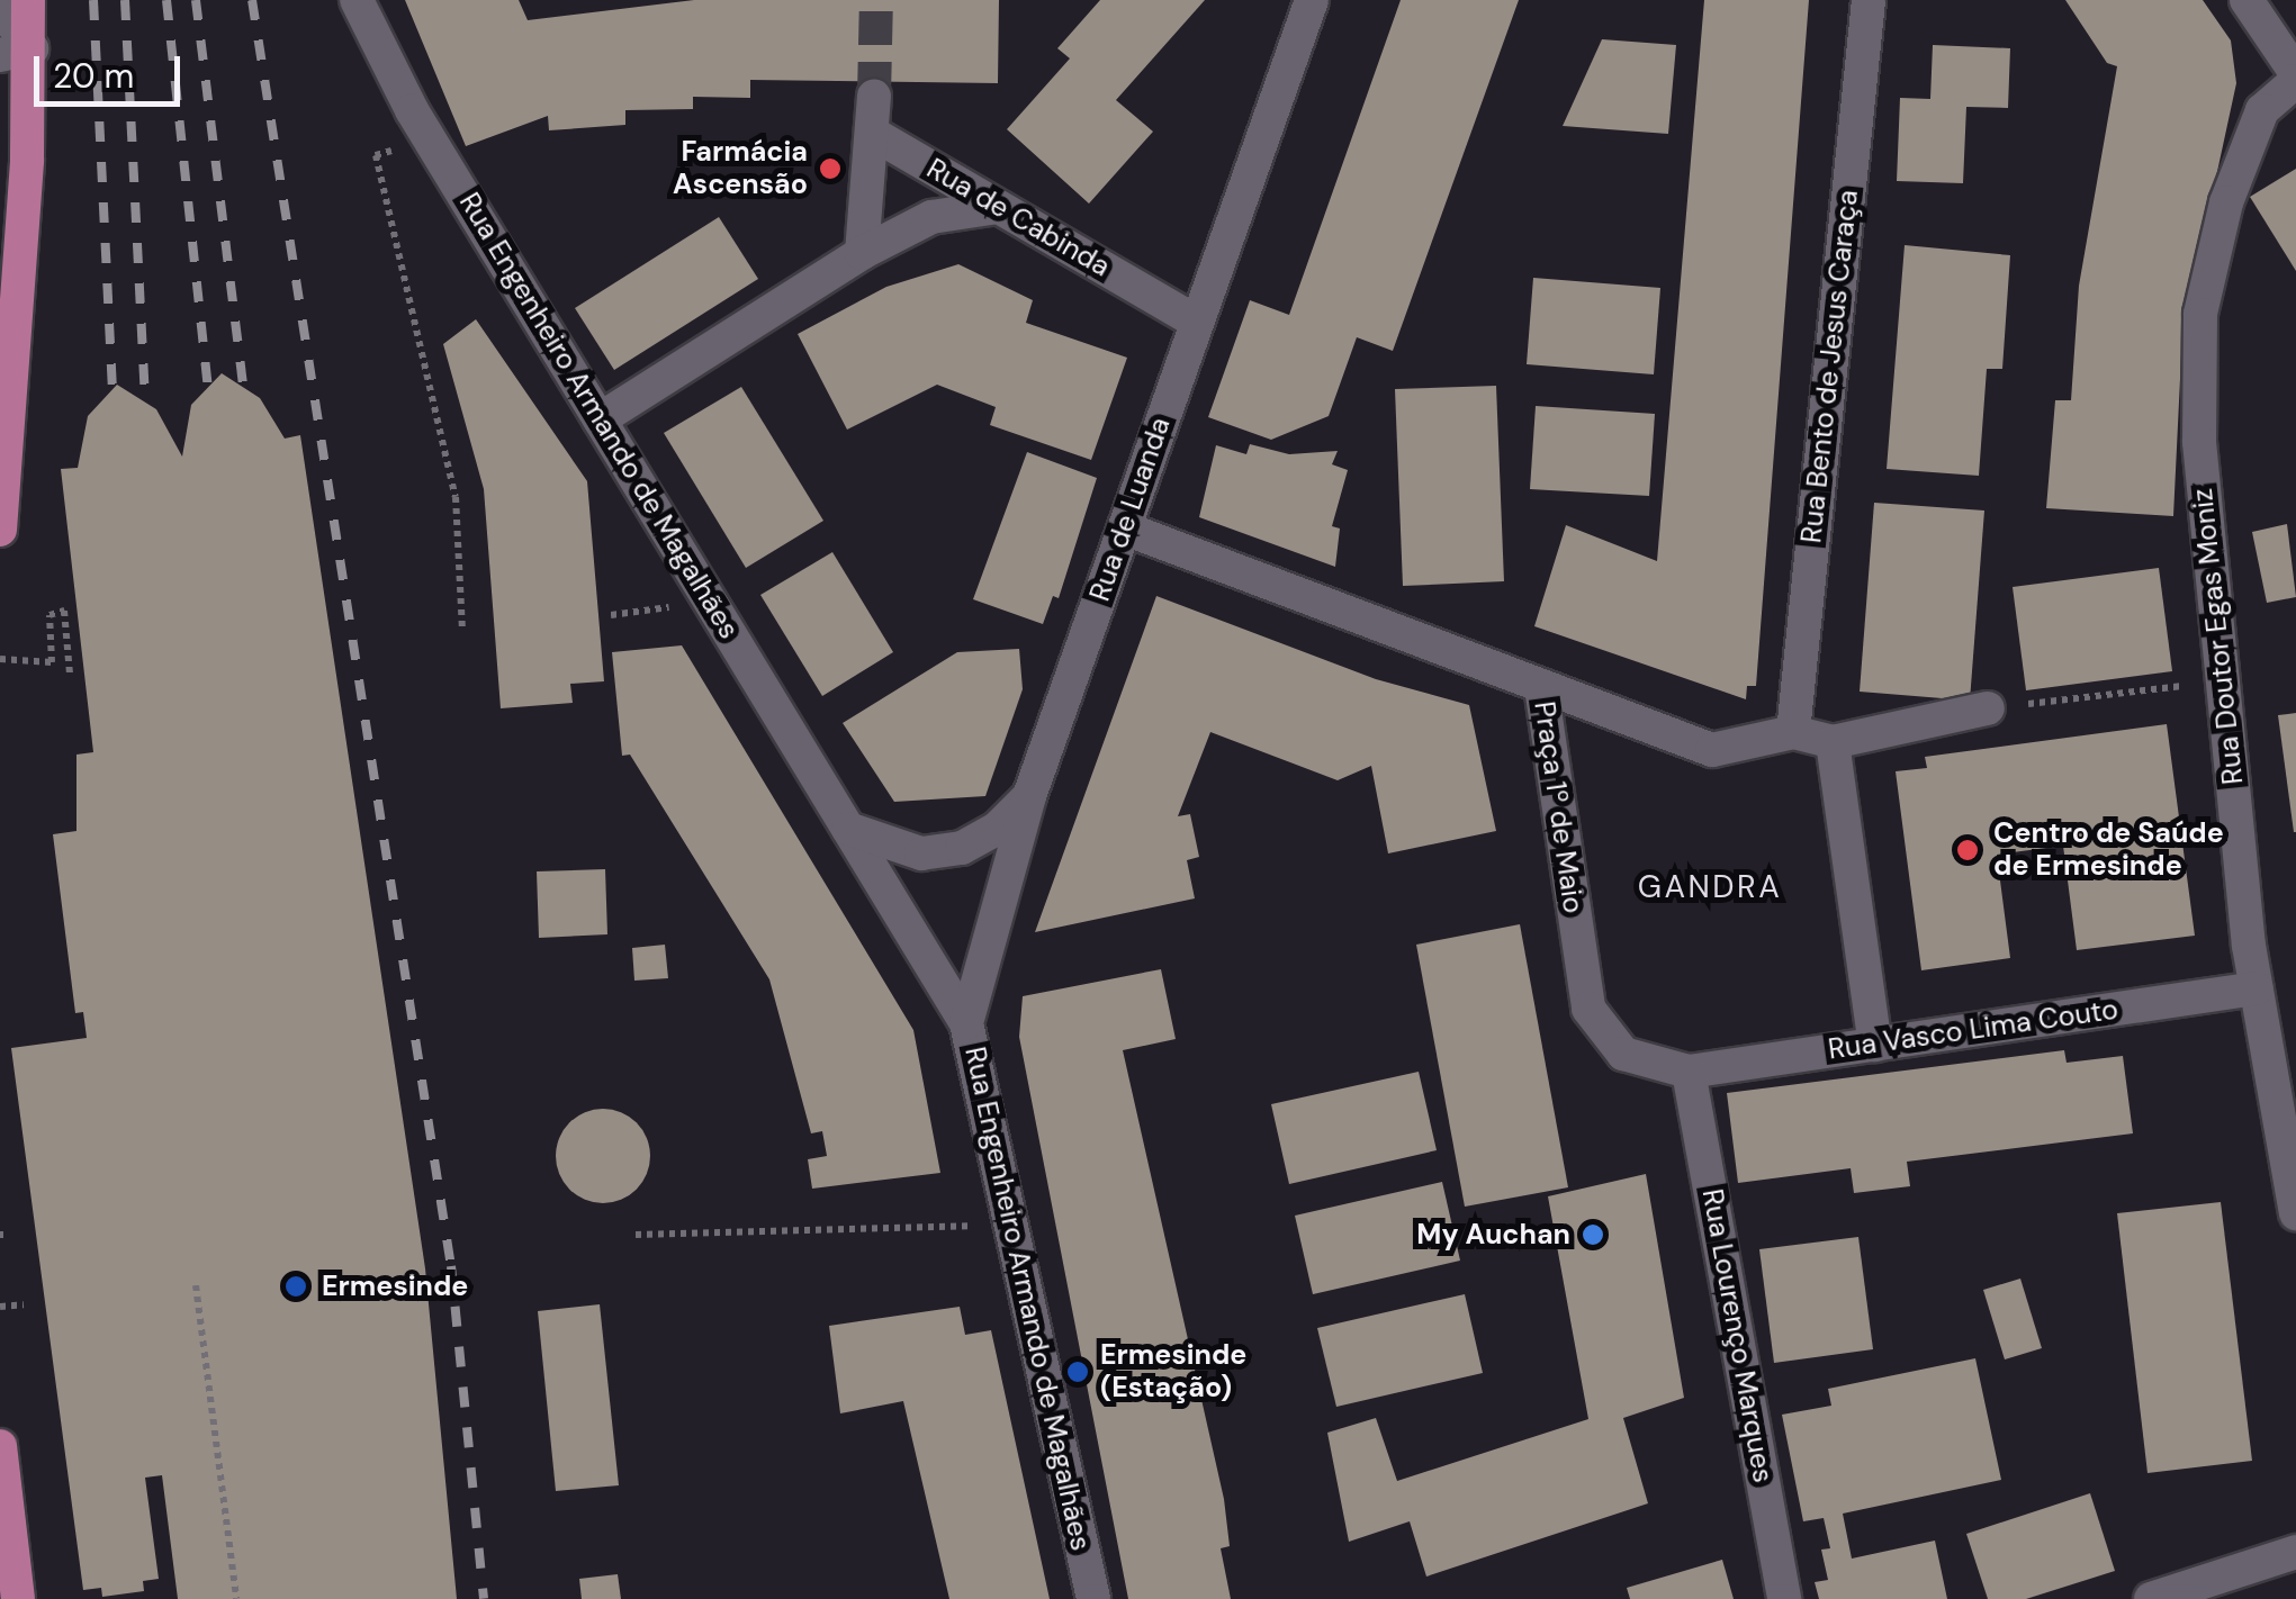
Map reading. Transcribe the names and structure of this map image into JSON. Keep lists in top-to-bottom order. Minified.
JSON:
{"streets":{"street":["Rua de Cabinda","Rua Bento de Jesus Caraça","Rua Engenheiro Armando de Magalhães","Rua de Luanda","Rua Doutor Egas Moniz","Praça 1º de Maio","Rua Vasco Lima Couto","Rua Lourenço Marques"]},"crossings":[["Rua de Cabinda","Rua de Luanda"],["Rua Bento de Jesus Caraça","Praça 1º de Maio"],["Rua Engenheiro Armando de Magalhães","Rua de Luanda"],["Rua Doutor Egas Moniz","Rua Vasco Lima Couto"],["Praça 1º de Maio","Rua Vasco Lima Couto"],["Praça 1º de Maio","Rua Lourenço Marques"],["Rua Vasco Lima Couto","Rua Lourenço Marques"]],"districts":["GANDRA"],"places":["Farmácia Ascensão","Centro de Saúde de Ermesinde","My Auchan","Ermesinde","Ermesinde (Estação)"],"scale_bar":"20 m"}
